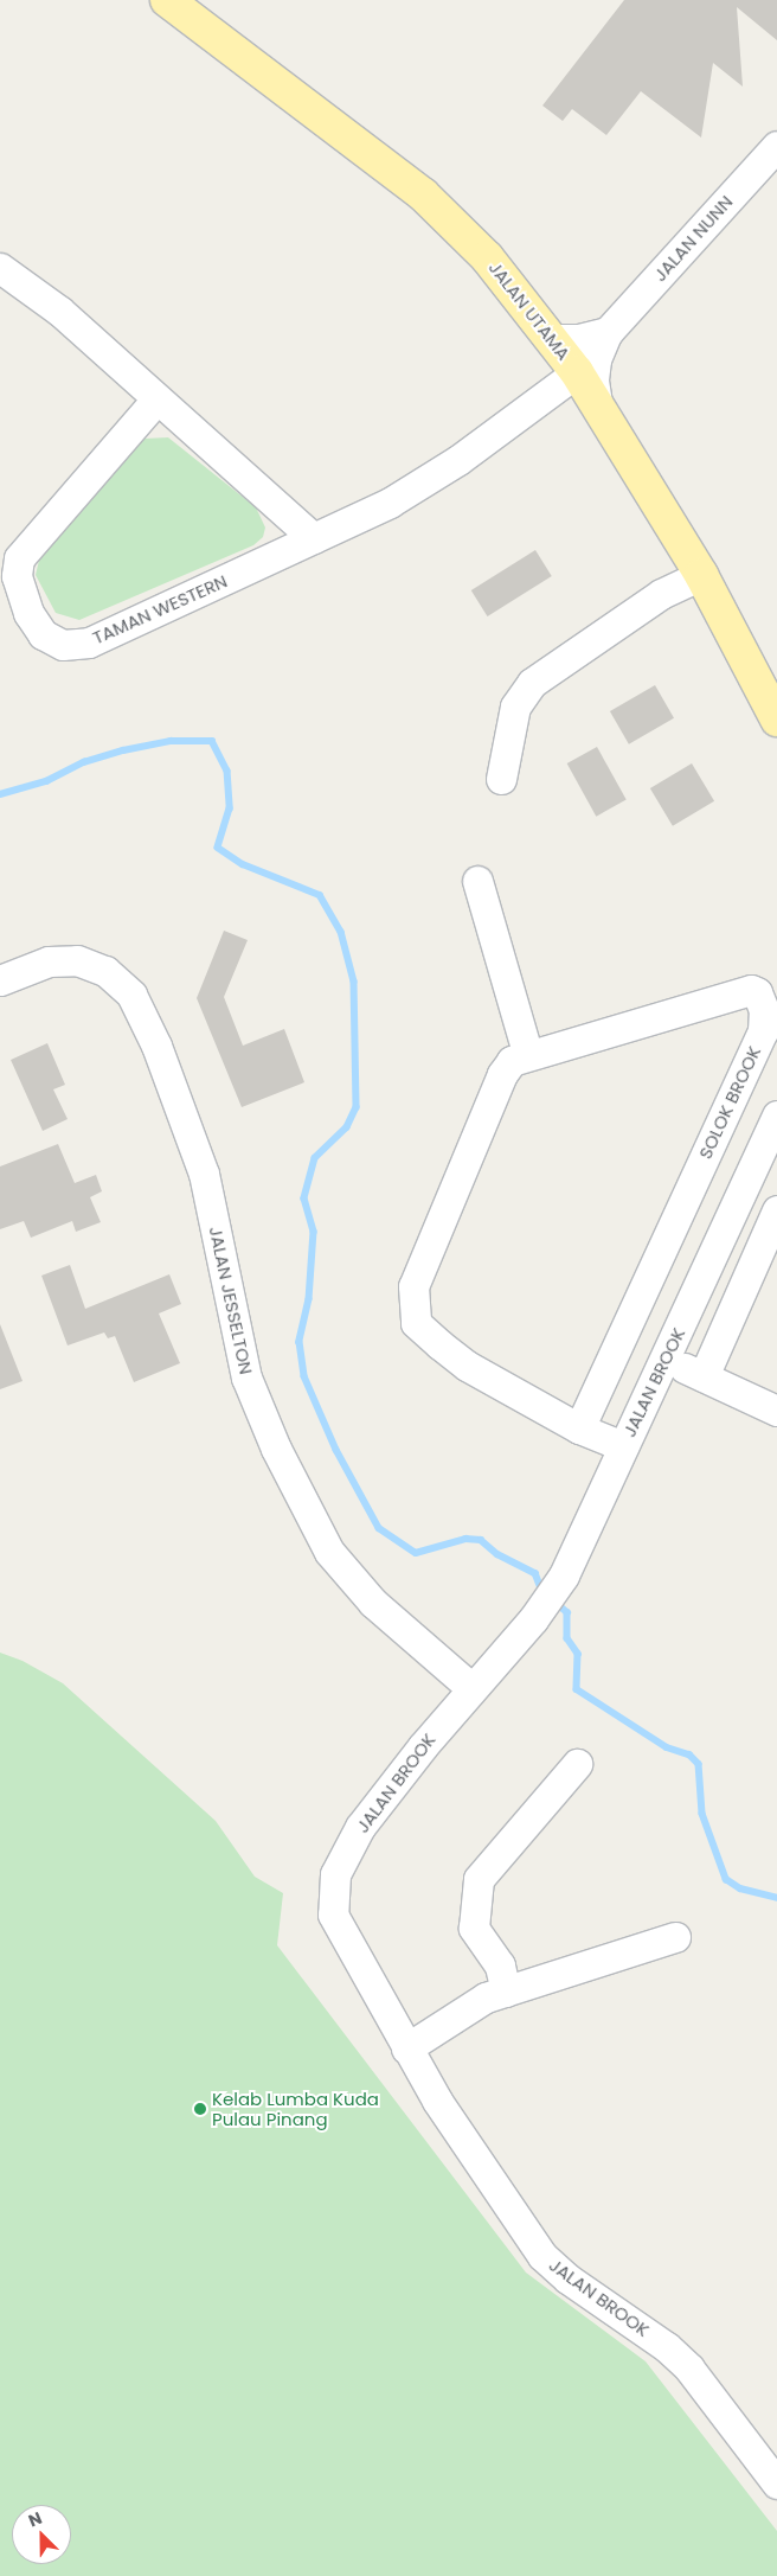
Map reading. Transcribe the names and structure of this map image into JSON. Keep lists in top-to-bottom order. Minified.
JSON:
{"streets":{"main road":["JALAN UTAMA"],"street":["JALAN NUNN","TAMAN WESTERN","SOLOK BROOK","JALAN JESSELTON","JALAN BROOK"]},"crossings":[["JALAN NUNN","JALAN UTAMA"],["JALAN UTAMA","TAMAN WESTERN"],["SOLOK BROOK","JALAN BROOK"],["JALAN JESSELTON","JALAN BROOK"]],"places":["Kelab Lumba Kuda Pulau Pinang"],"north":"top left"}
